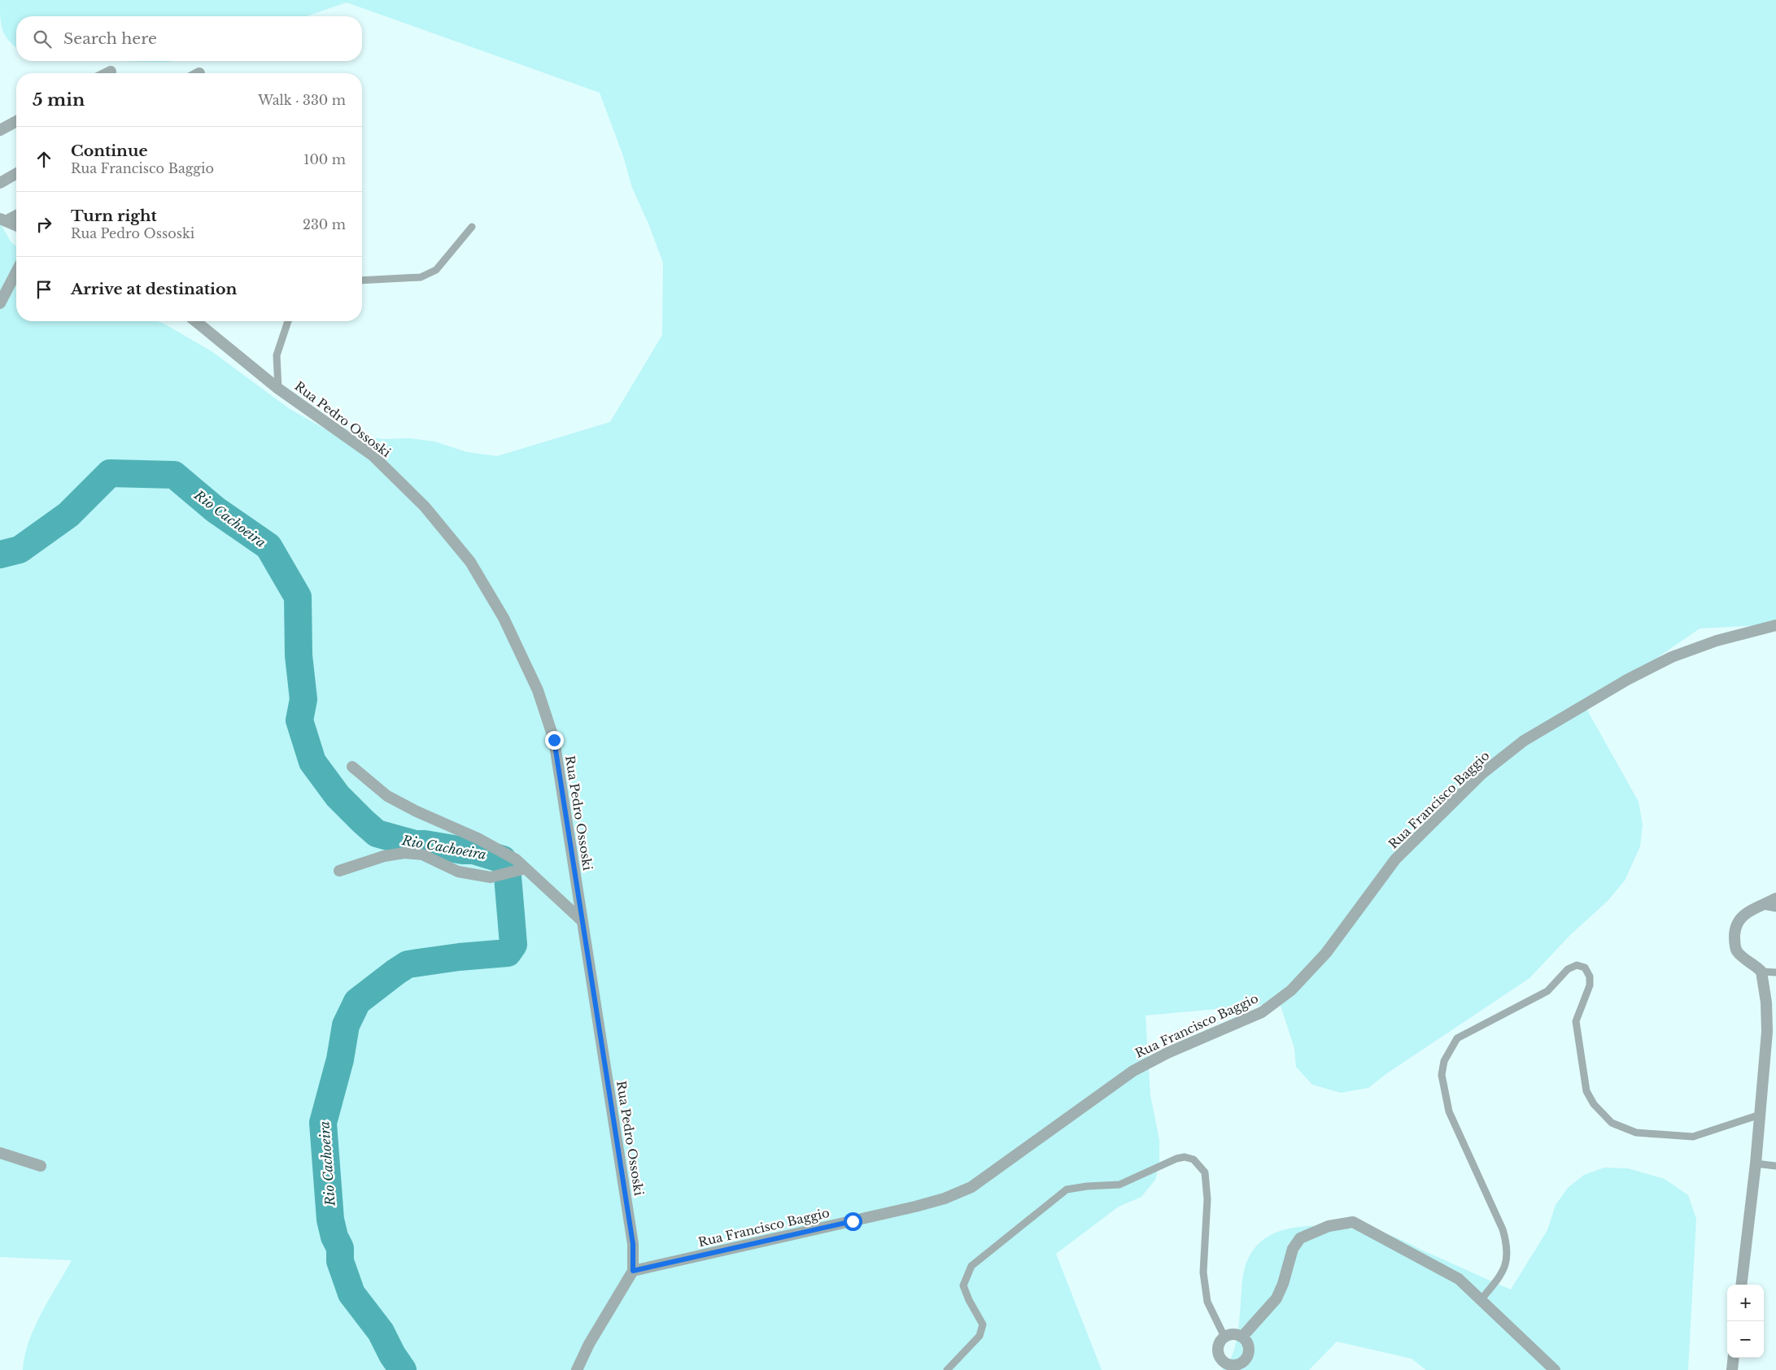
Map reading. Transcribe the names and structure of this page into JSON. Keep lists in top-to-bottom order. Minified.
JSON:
{"streets":{"street":["Rua Pedro Ossoski","Rua Francisco Baggio"]},"crossings":[["Rua Pedro Ossoski","Rua Francisco Baggio"]],"water":["Rio Cachoeira"],"page":{"search":"Search here","heading":["5 min","Walk · 330 m"],"list":[["Continue","Rua Francisco Baggio","100 m"],["Turn right","Rua Pedro Ossoski","230 m"],"Arrive at destination"],"map_buttons":["+","−"]}}
